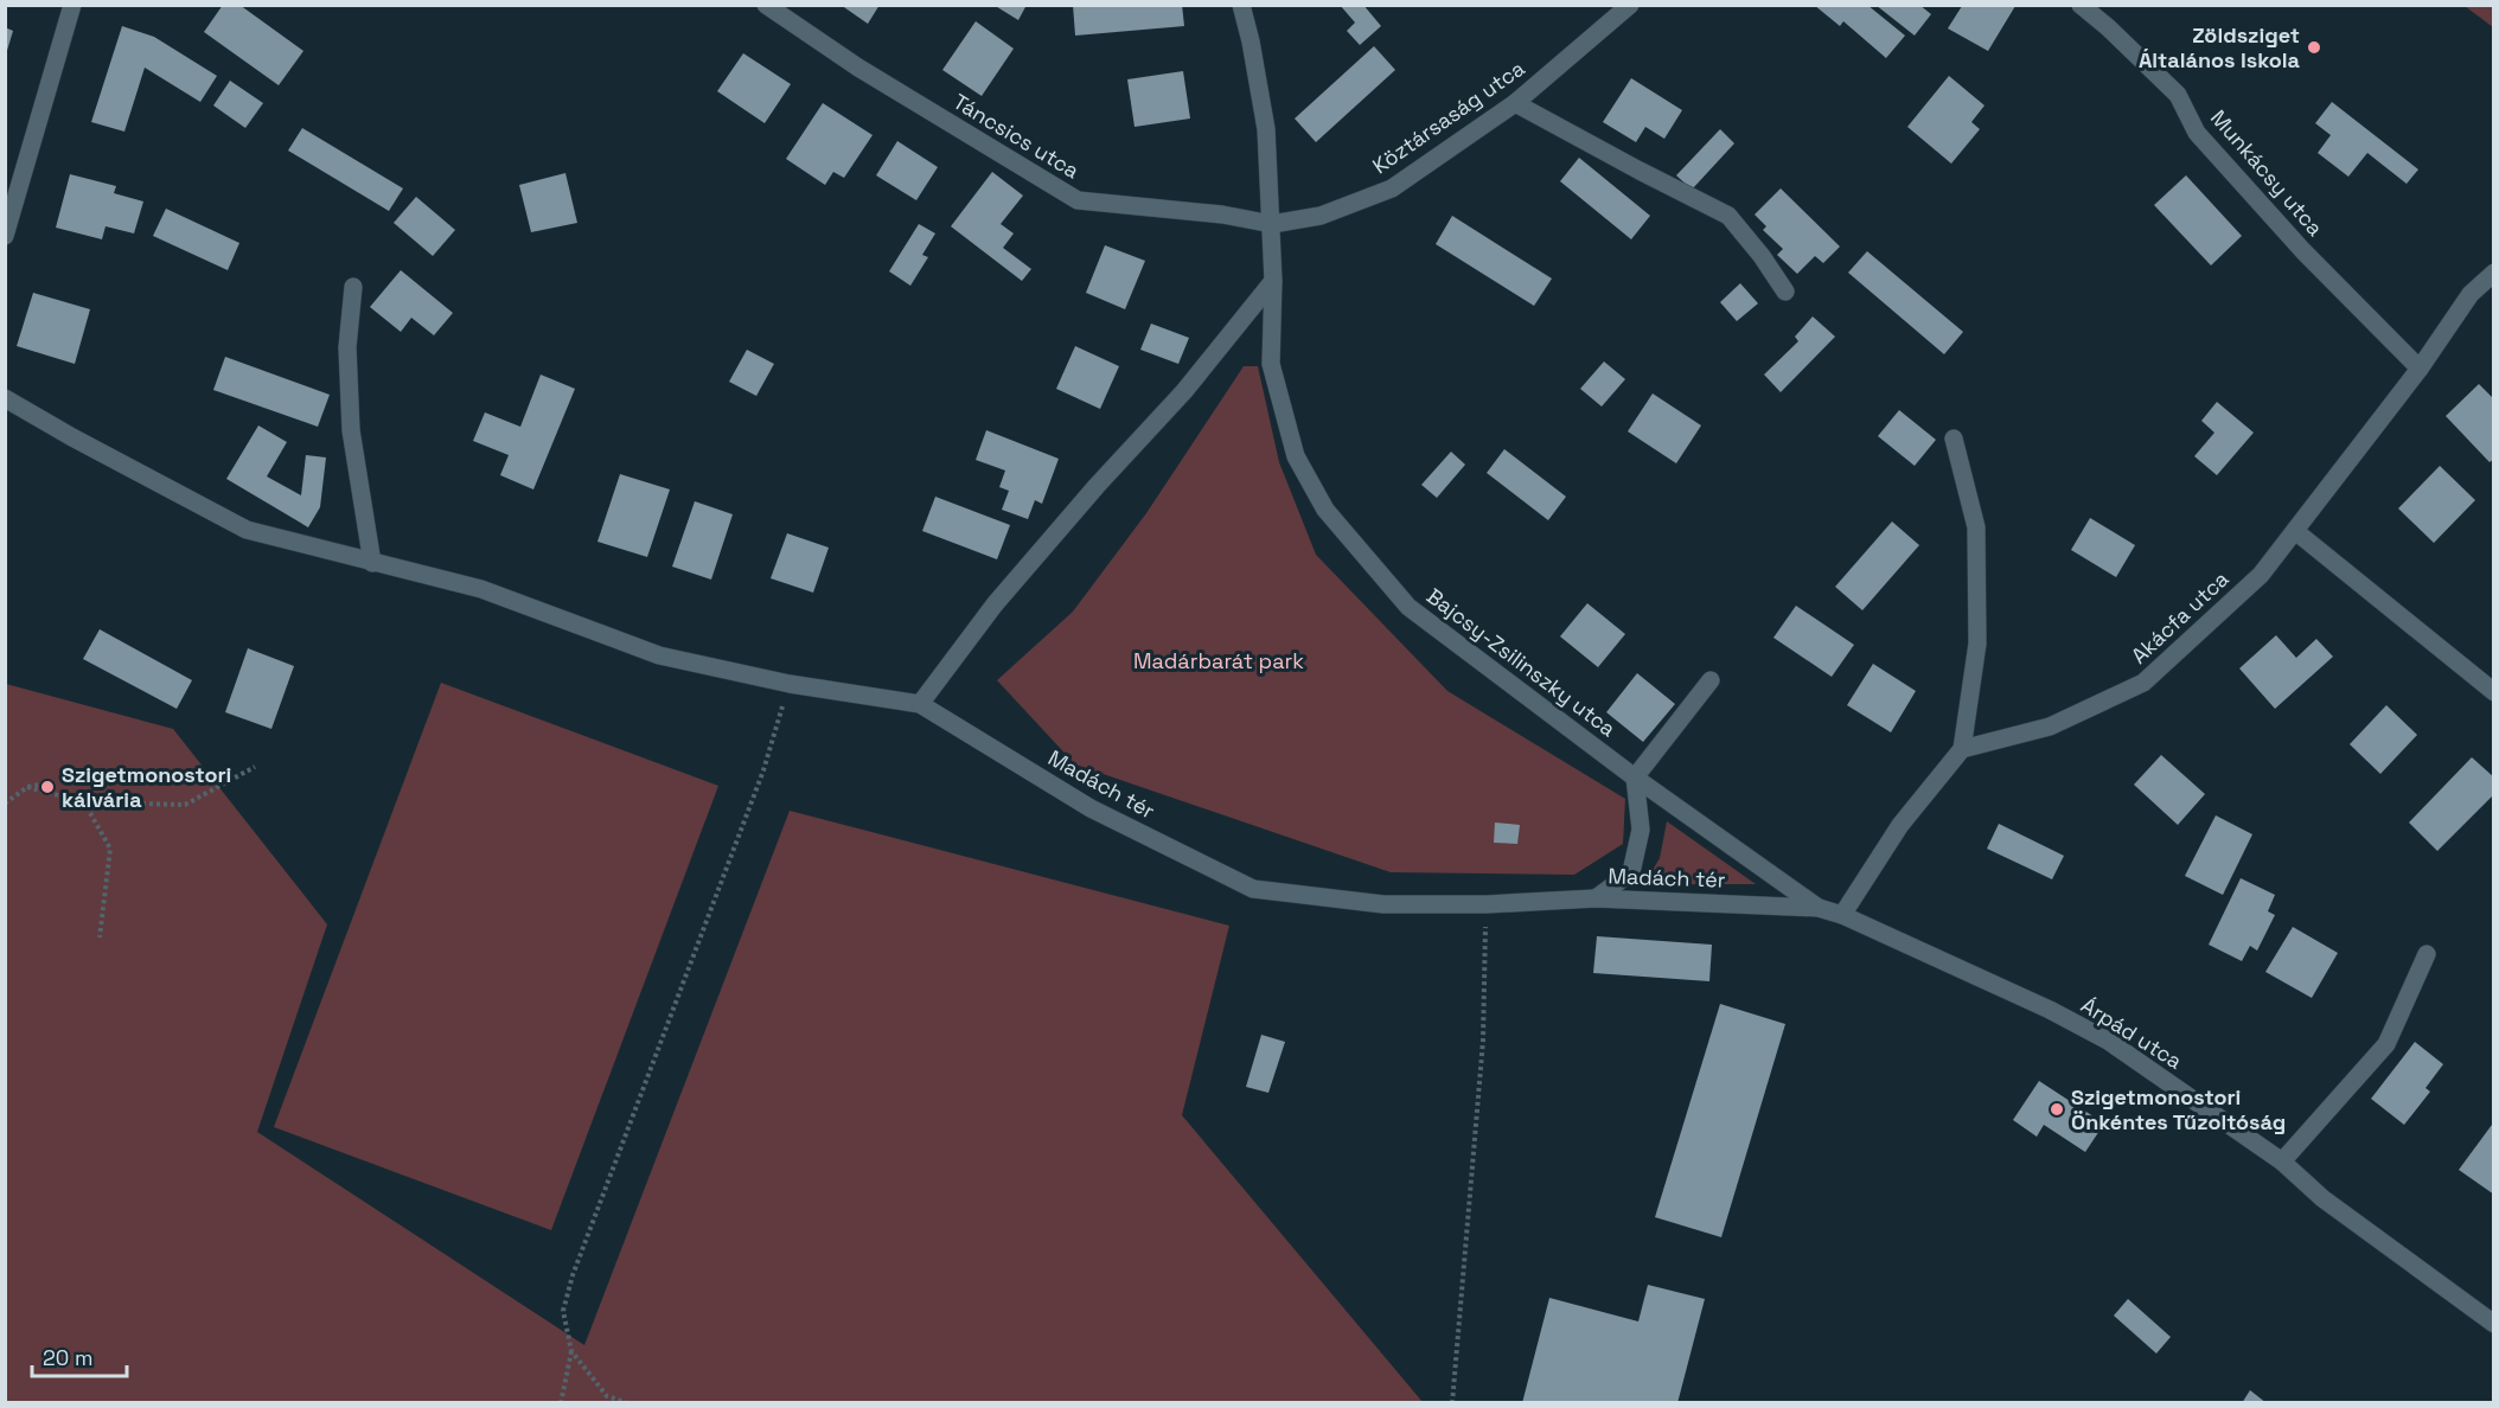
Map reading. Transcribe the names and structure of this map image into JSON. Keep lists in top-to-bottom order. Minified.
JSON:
{"streets":{"street":["Köztársaság utca","Táncsics utca","Munkácsy utca","Akácfa utca","Bajcsy-Zsilinszky utca","Madách tér","Árpád utca"]},"crossings":[["Köztársaság utca","Táncsics utca"],["Köztársaság utca","Bajcsy-Zsilinszky utca"],["Táncsics utca","Bajcsy-Zsilinszky utca"],["Munkácsy utca","Akácfa utca"],["Bajcsy-Zsilinszky utca","Madách tér"],["Bajcsy-Zsilinszky utca","Árpád utca"],["Madách tér","Árpád utca"]],"parks":["Madárbarát park"],"places":["Zöldsziget Általános Iskola","Szigetmonostori kálvária","Szigetmonostori Önkéntes Tűzoltóság"],"scale_bar":"20 m"}
